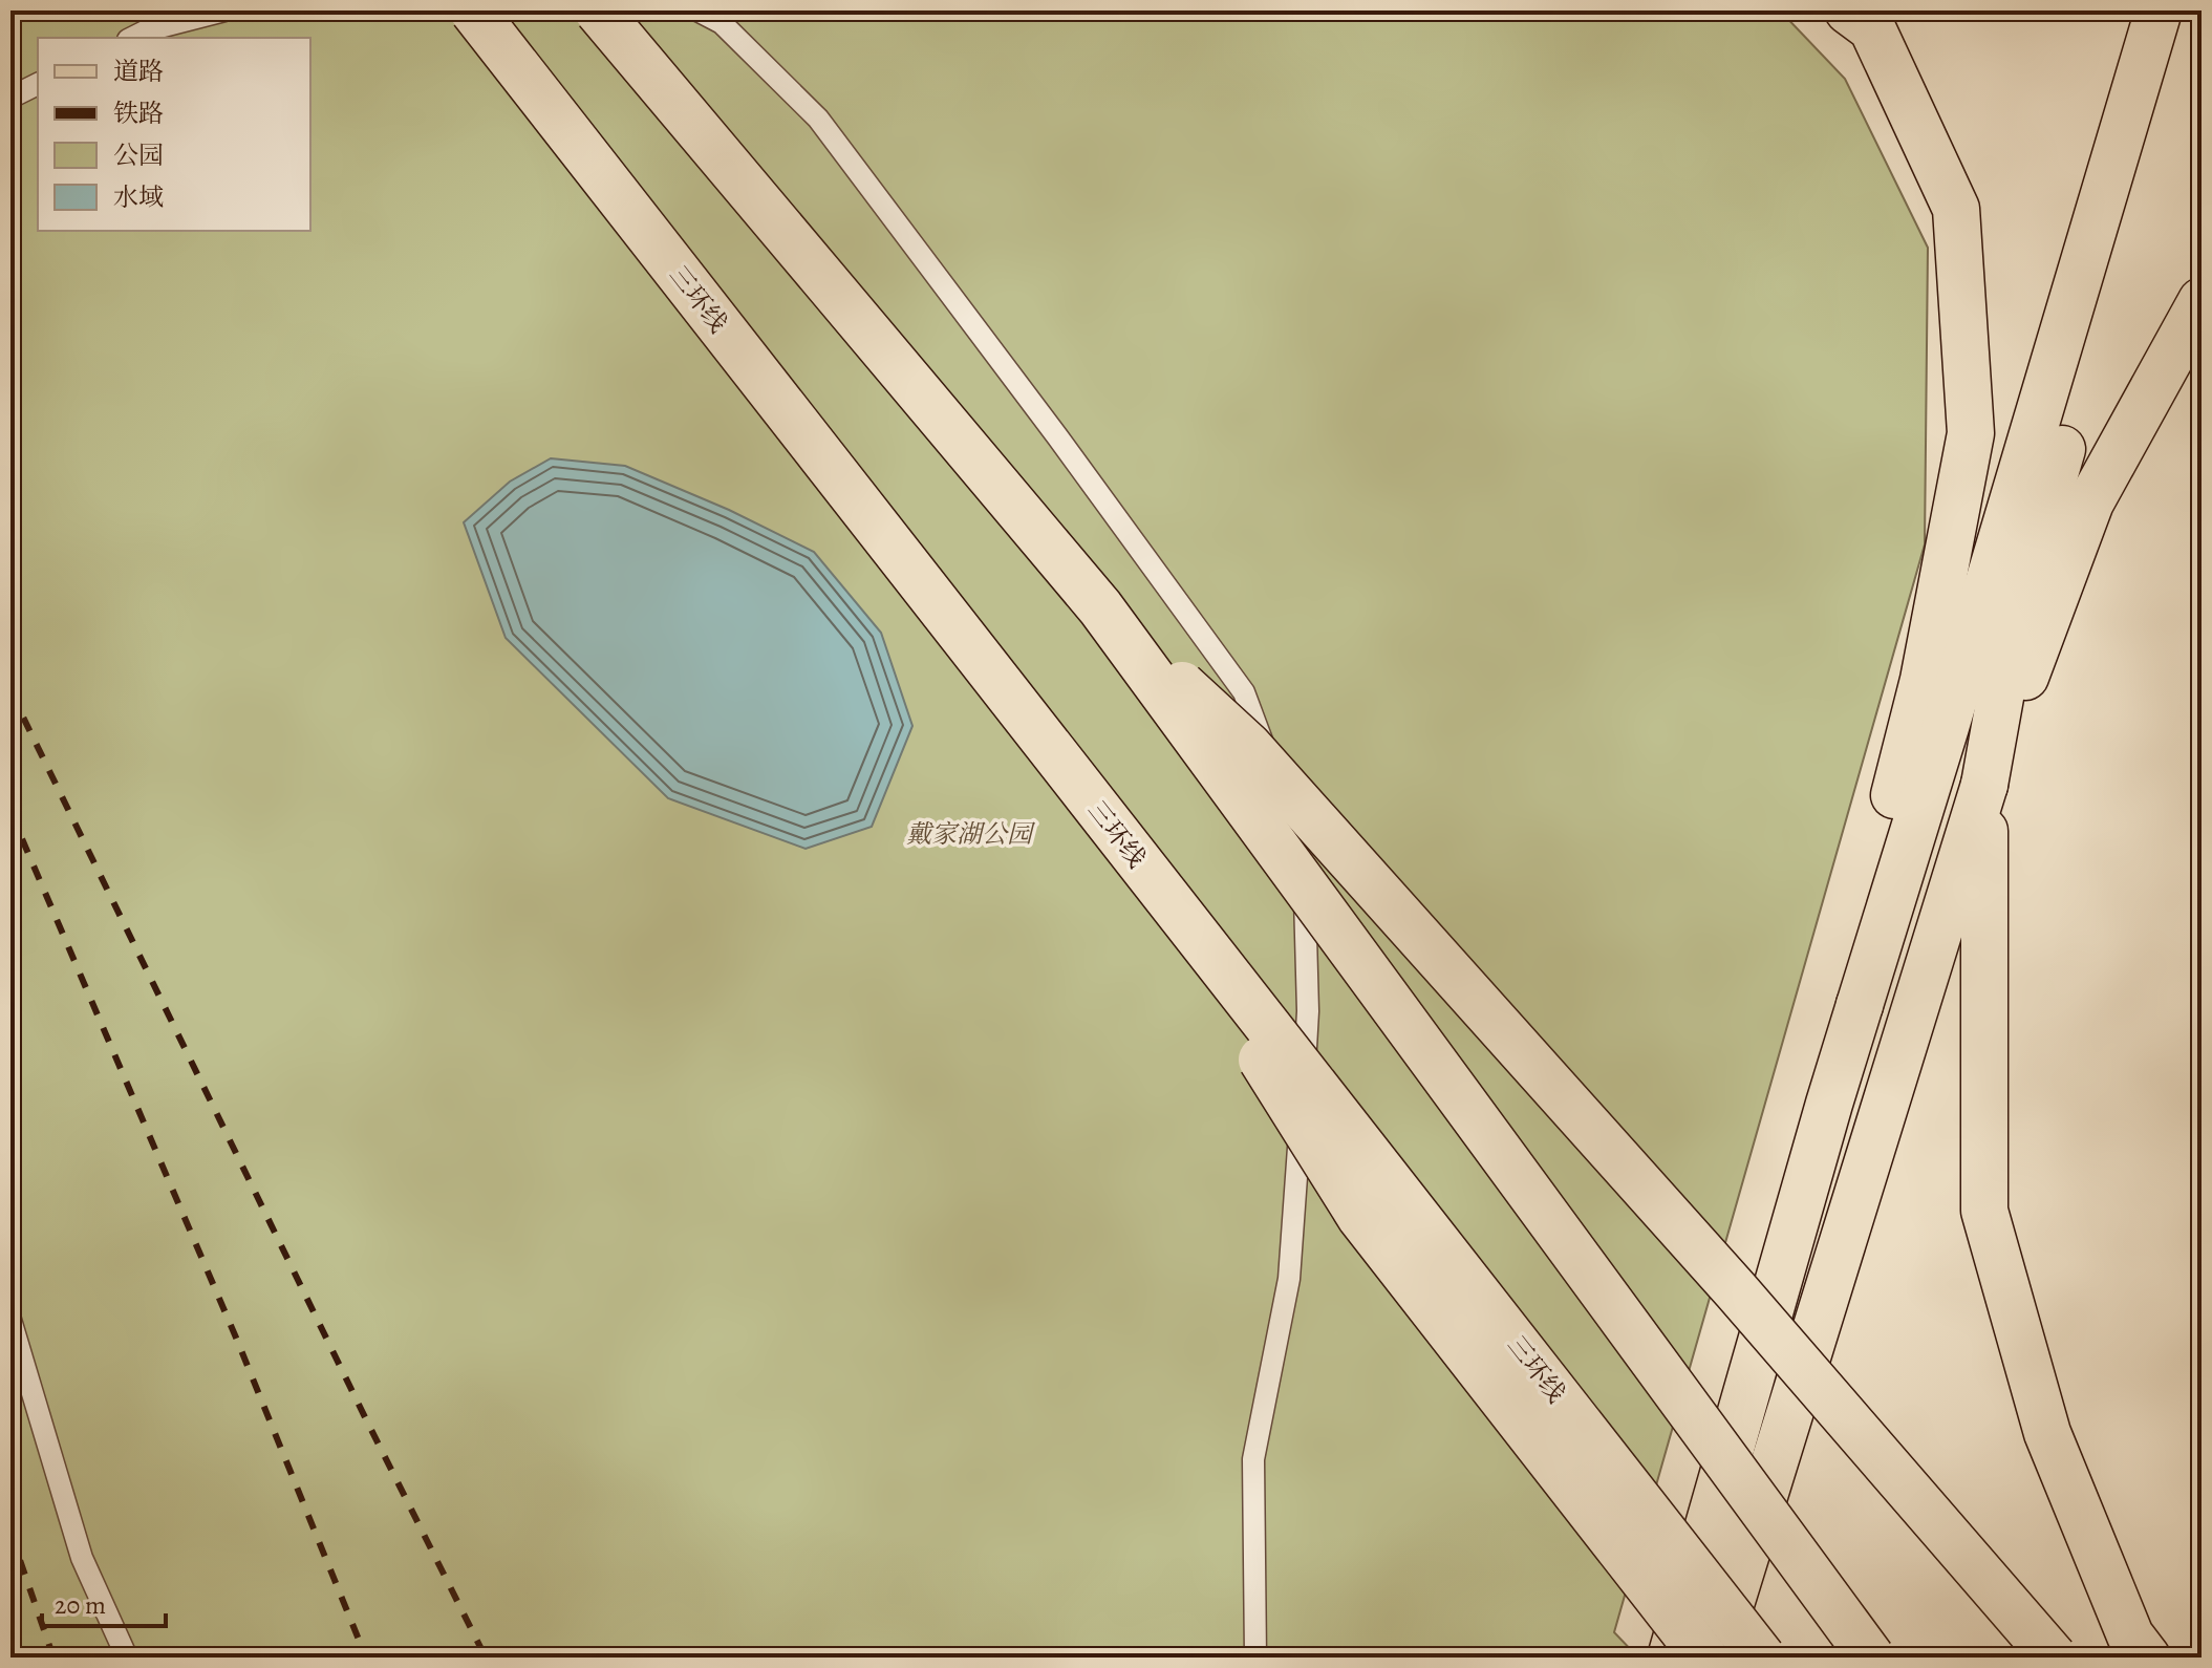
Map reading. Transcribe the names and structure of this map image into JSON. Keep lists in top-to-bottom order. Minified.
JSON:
{"streets":{"main road":["三环线"]},"parks":["戴家湖公园"],"legend":["道路","铁路","公园","水域"],"scale_bar":"20 m"}
